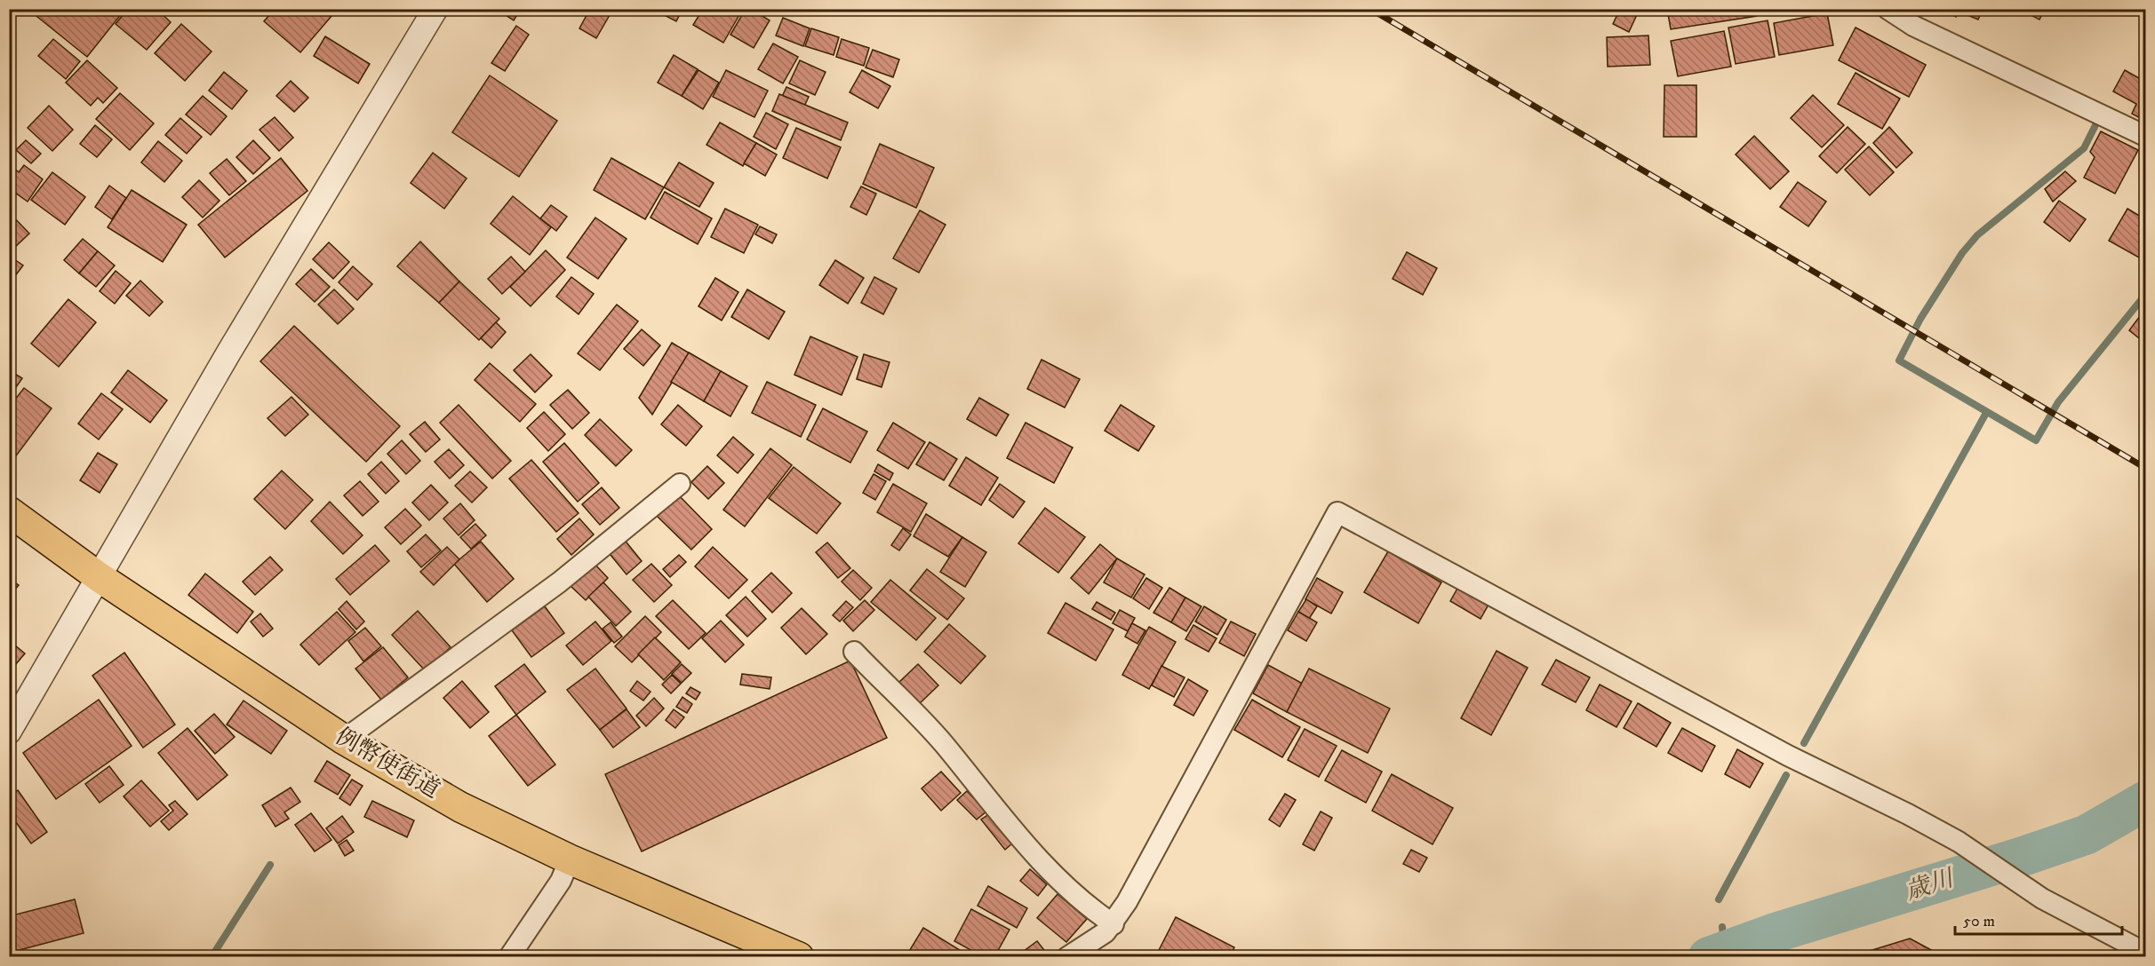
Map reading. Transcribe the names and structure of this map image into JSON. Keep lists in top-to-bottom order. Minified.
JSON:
{"streets":{"main road":["例幣使街道"]},"water":["歳川"],"scale_bar":"50 m"}
